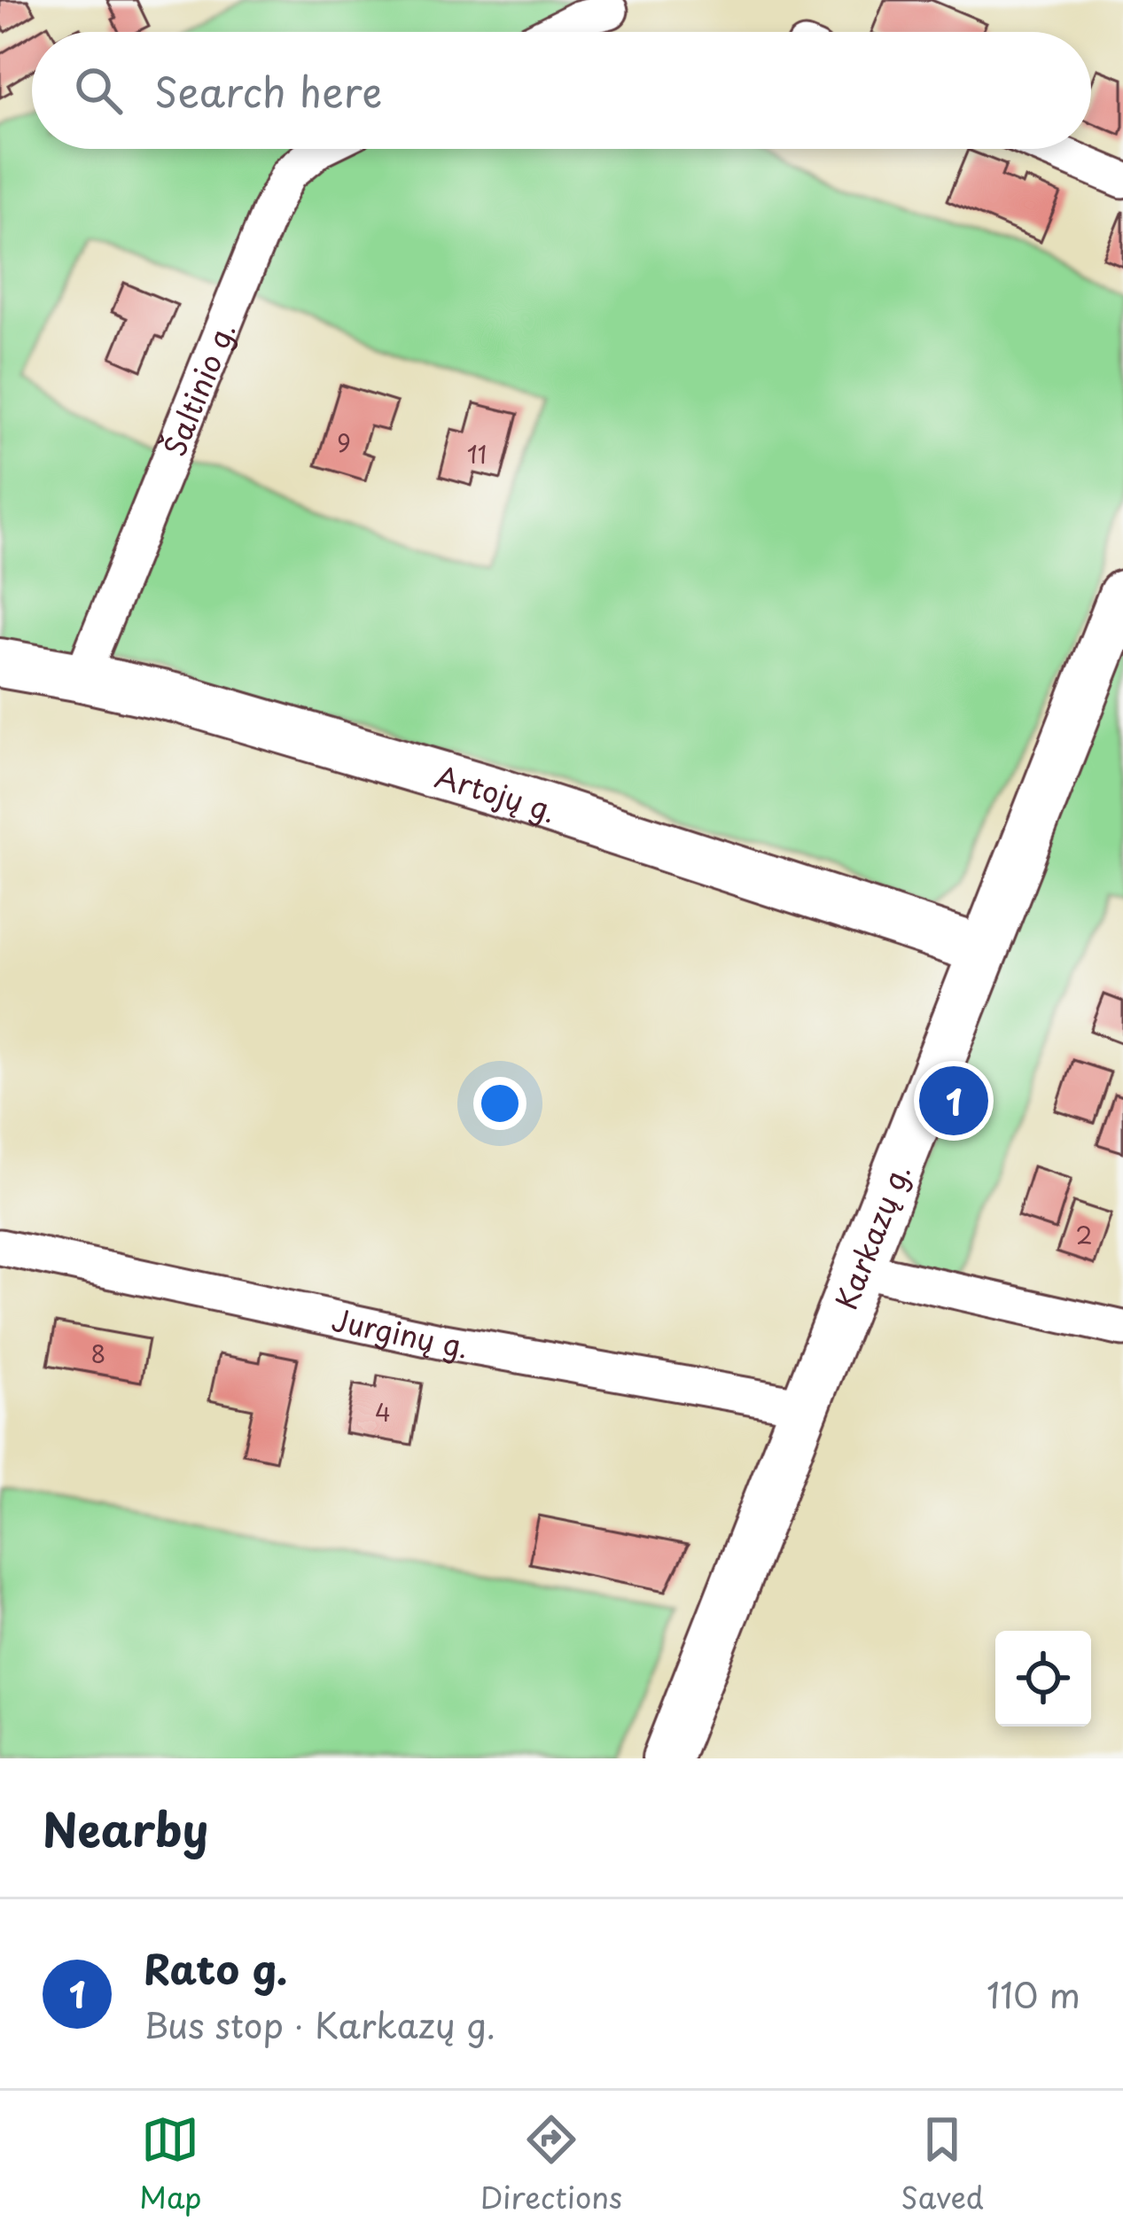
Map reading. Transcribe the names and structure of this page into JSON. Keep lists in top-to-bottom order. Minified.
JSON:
{"streets":{"main road":["Artojų g.","Karkazų g."],"street":["Šaltinio g.","Jurginų g."]},"crossings":[["Šaltinio g.","Artojų g."],["Artojų g.","Karkazų g."],["Karkazų g.","Jurginų g."]],"house_numbers":["9","11","2","8","4"],"page":{"search":"Search here","pins":"1","heading":"Nearby","list":[{"mark":"1","name":"Rato g.","note":"Bus stop · Karkazų g.","value":"110 m"}],"nav":["Map","Directions","Saved"]}}
